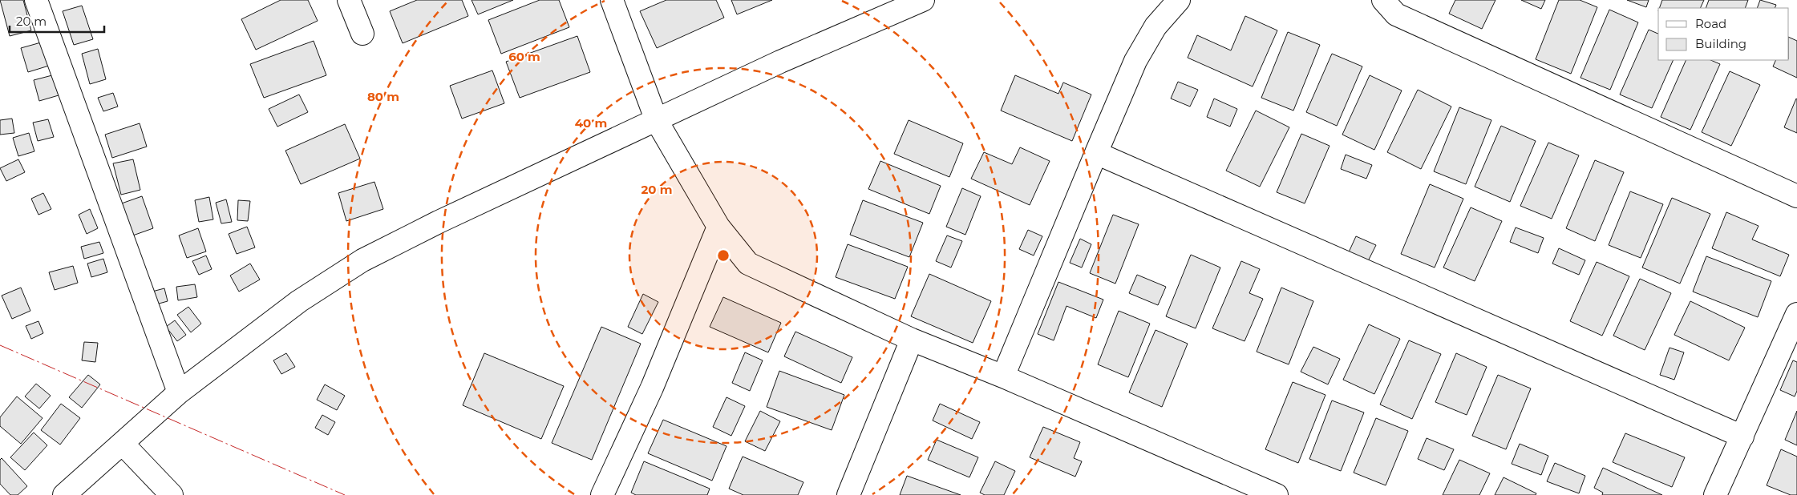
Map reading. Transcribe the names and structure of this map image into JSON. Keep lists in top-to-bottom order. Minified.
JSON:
{"legend":["Road","Building"],"scale_bar":"20 m","rings":["60 m","80 m","40 m","20 m"]}
